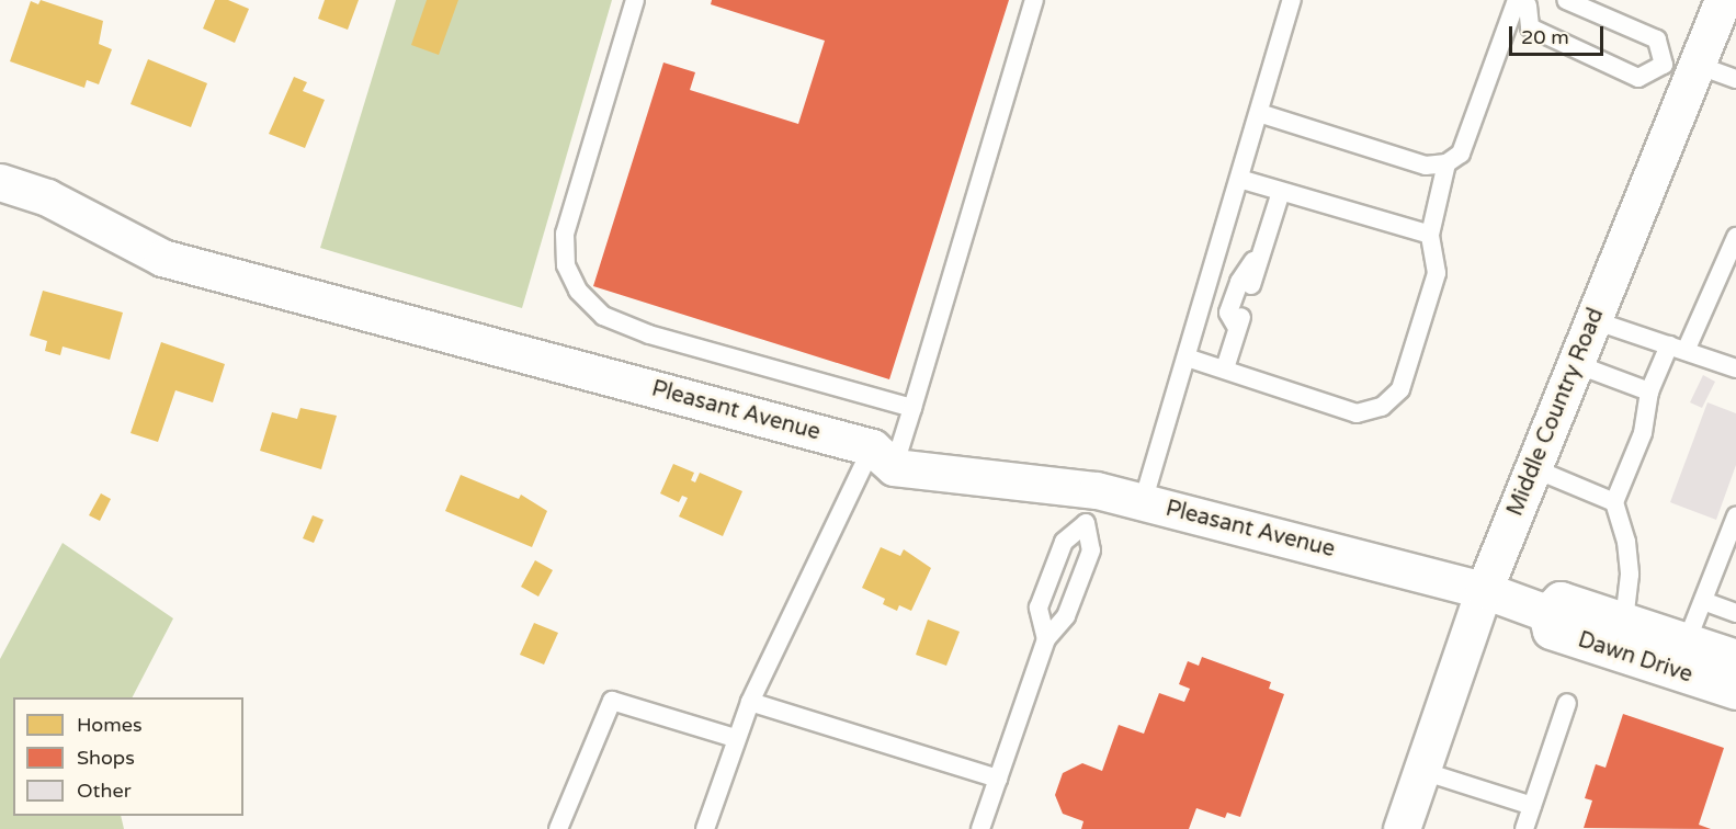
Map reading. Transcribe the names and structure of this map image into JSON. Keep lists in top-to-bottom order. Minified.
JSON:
{"streets":{"street":["Pleasant Avenue","Middle Country Road","Dawn Drive"]},"crossings":[["Pleasant Avenue","Middle Country Road"],["Pleasant Avenue","Dawn Drive"],["Middle Country Road","Dawn Drive"]],"legend":["Homes","Shops","Other"],"scale_bar":"20 m"}
